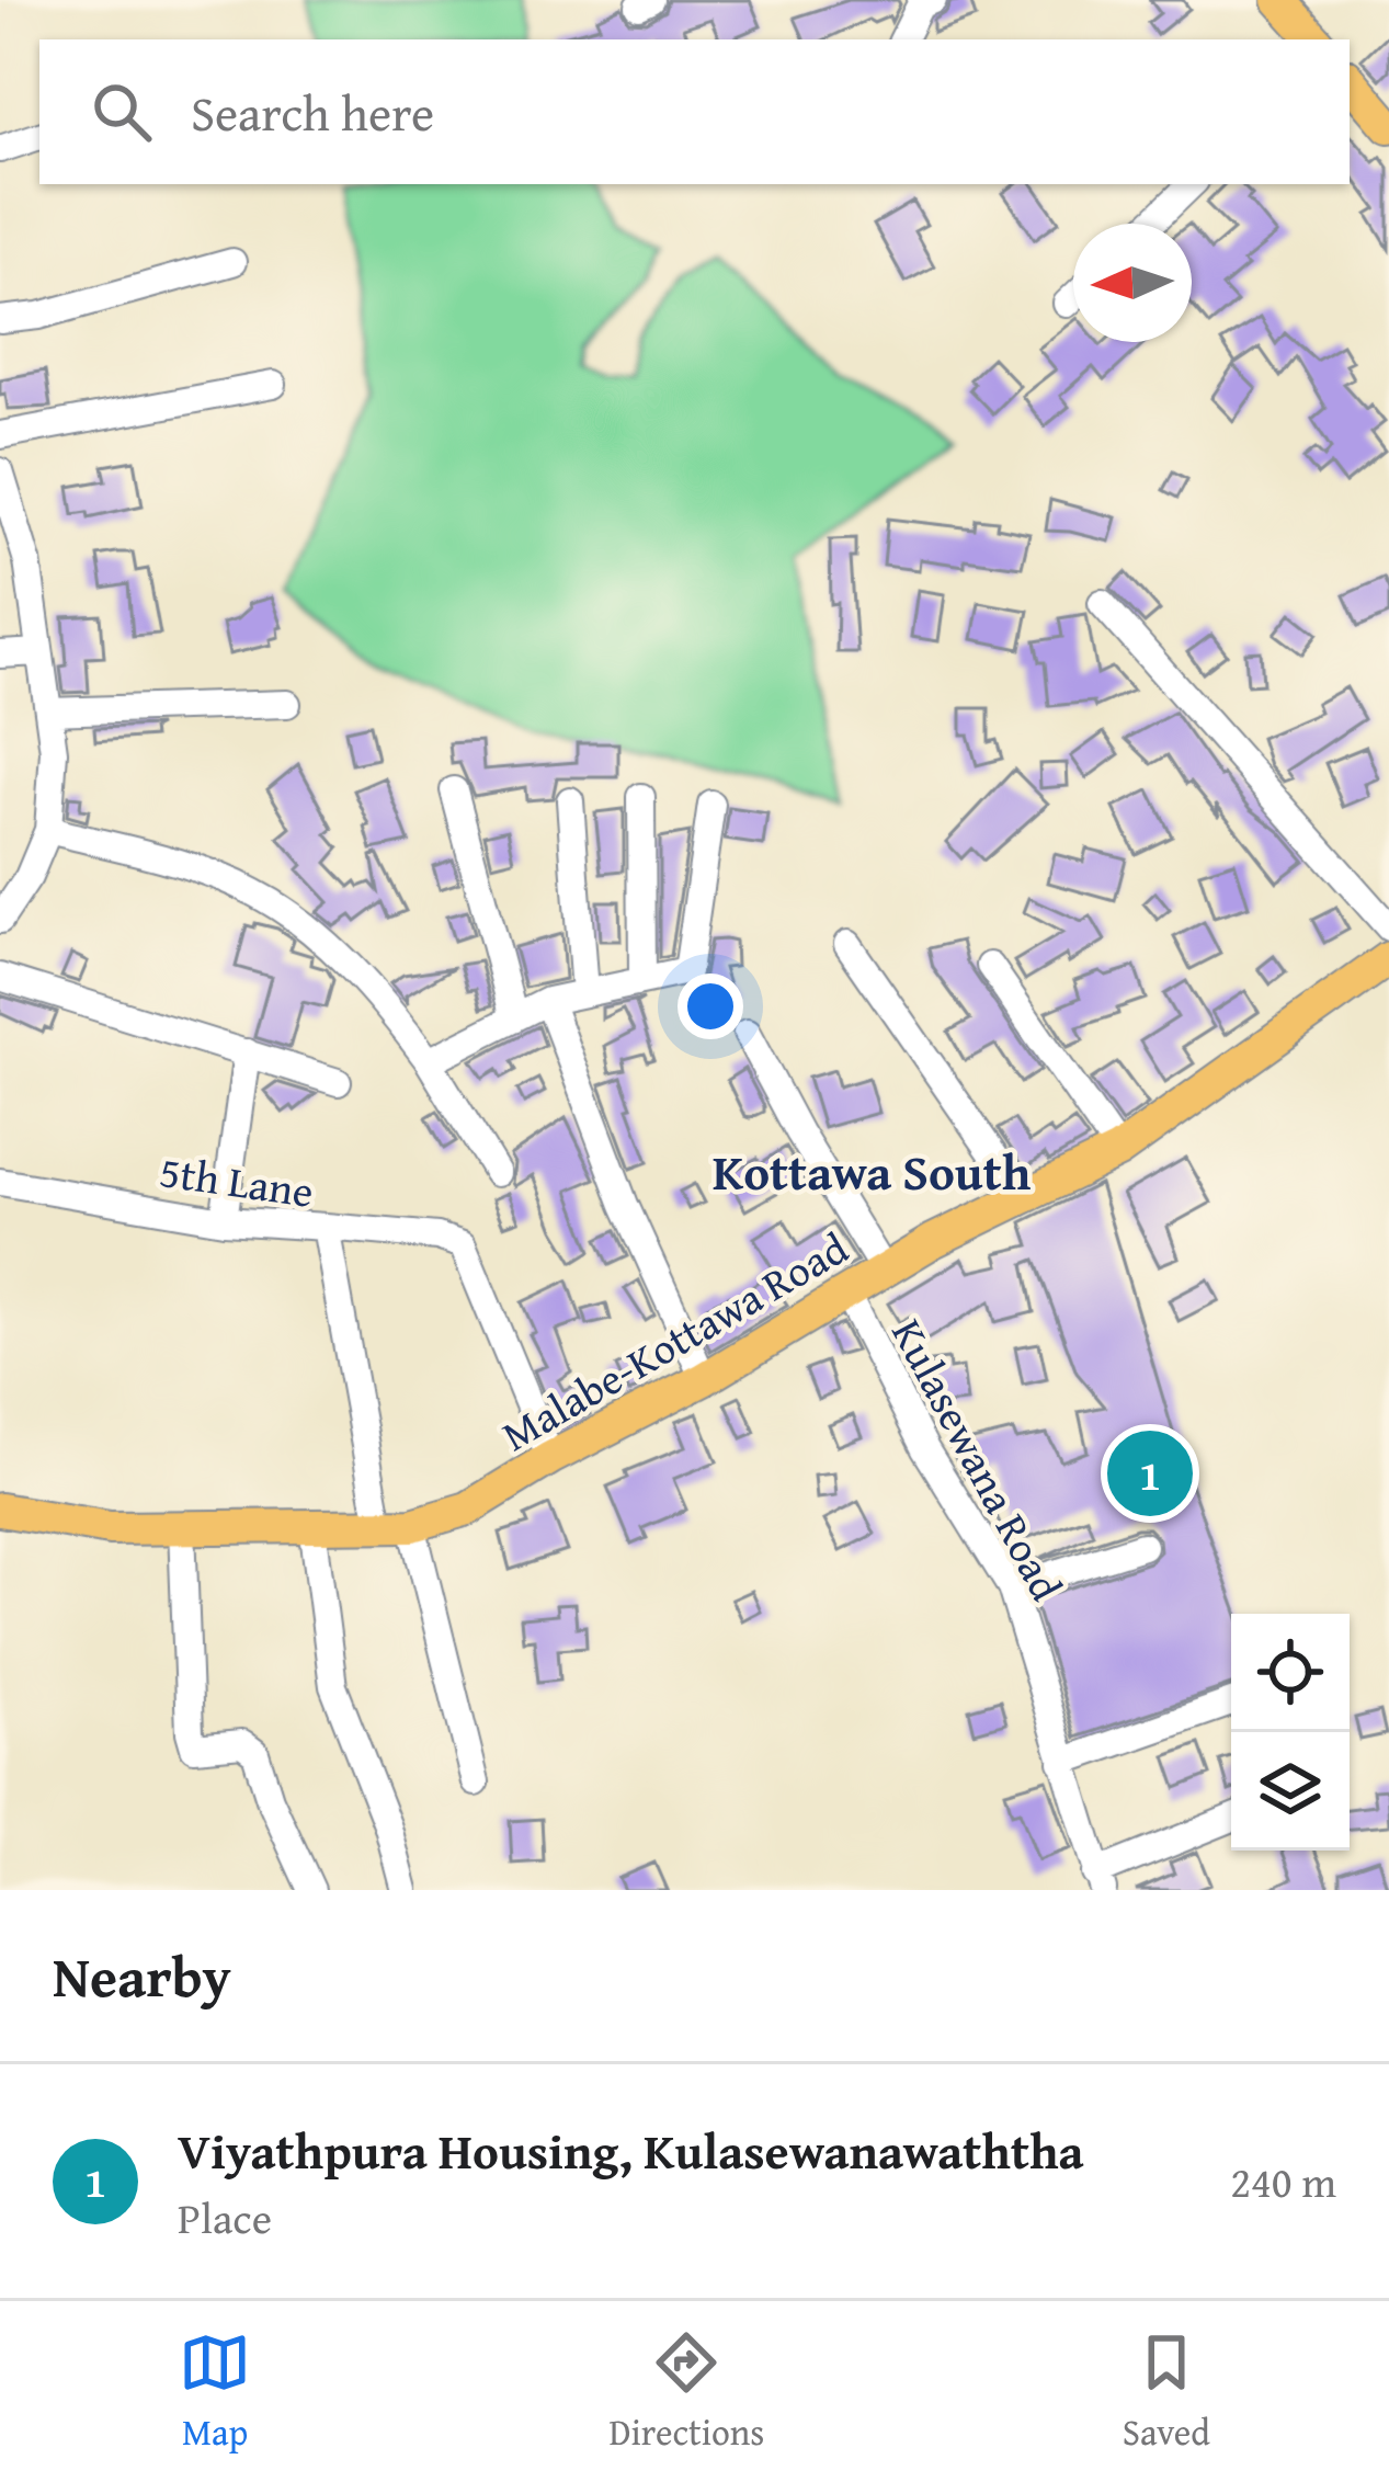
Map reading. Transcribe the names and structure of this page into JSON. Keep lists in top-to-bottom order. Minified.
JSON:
{"streets":{"main road":["Malabe-Kottawa Road"],"street":["5th Lane","Kulasewana Road"]},"crossings":[["5th Lane","Malabe-Kottawa Road"],["Malabe-Kottawa Road","Kulasewana Road"]],"districts":["Kottawa South"],"north":"left","page":{"search":"Search here","pins":"1","heading":"Nearby","list":[{"mark":"1","name":"Viyathpura Housing, Kulasewanawaththa","note":"Place","value":"240 m"}],"nav":["Map","Directions","Saved"]}}
